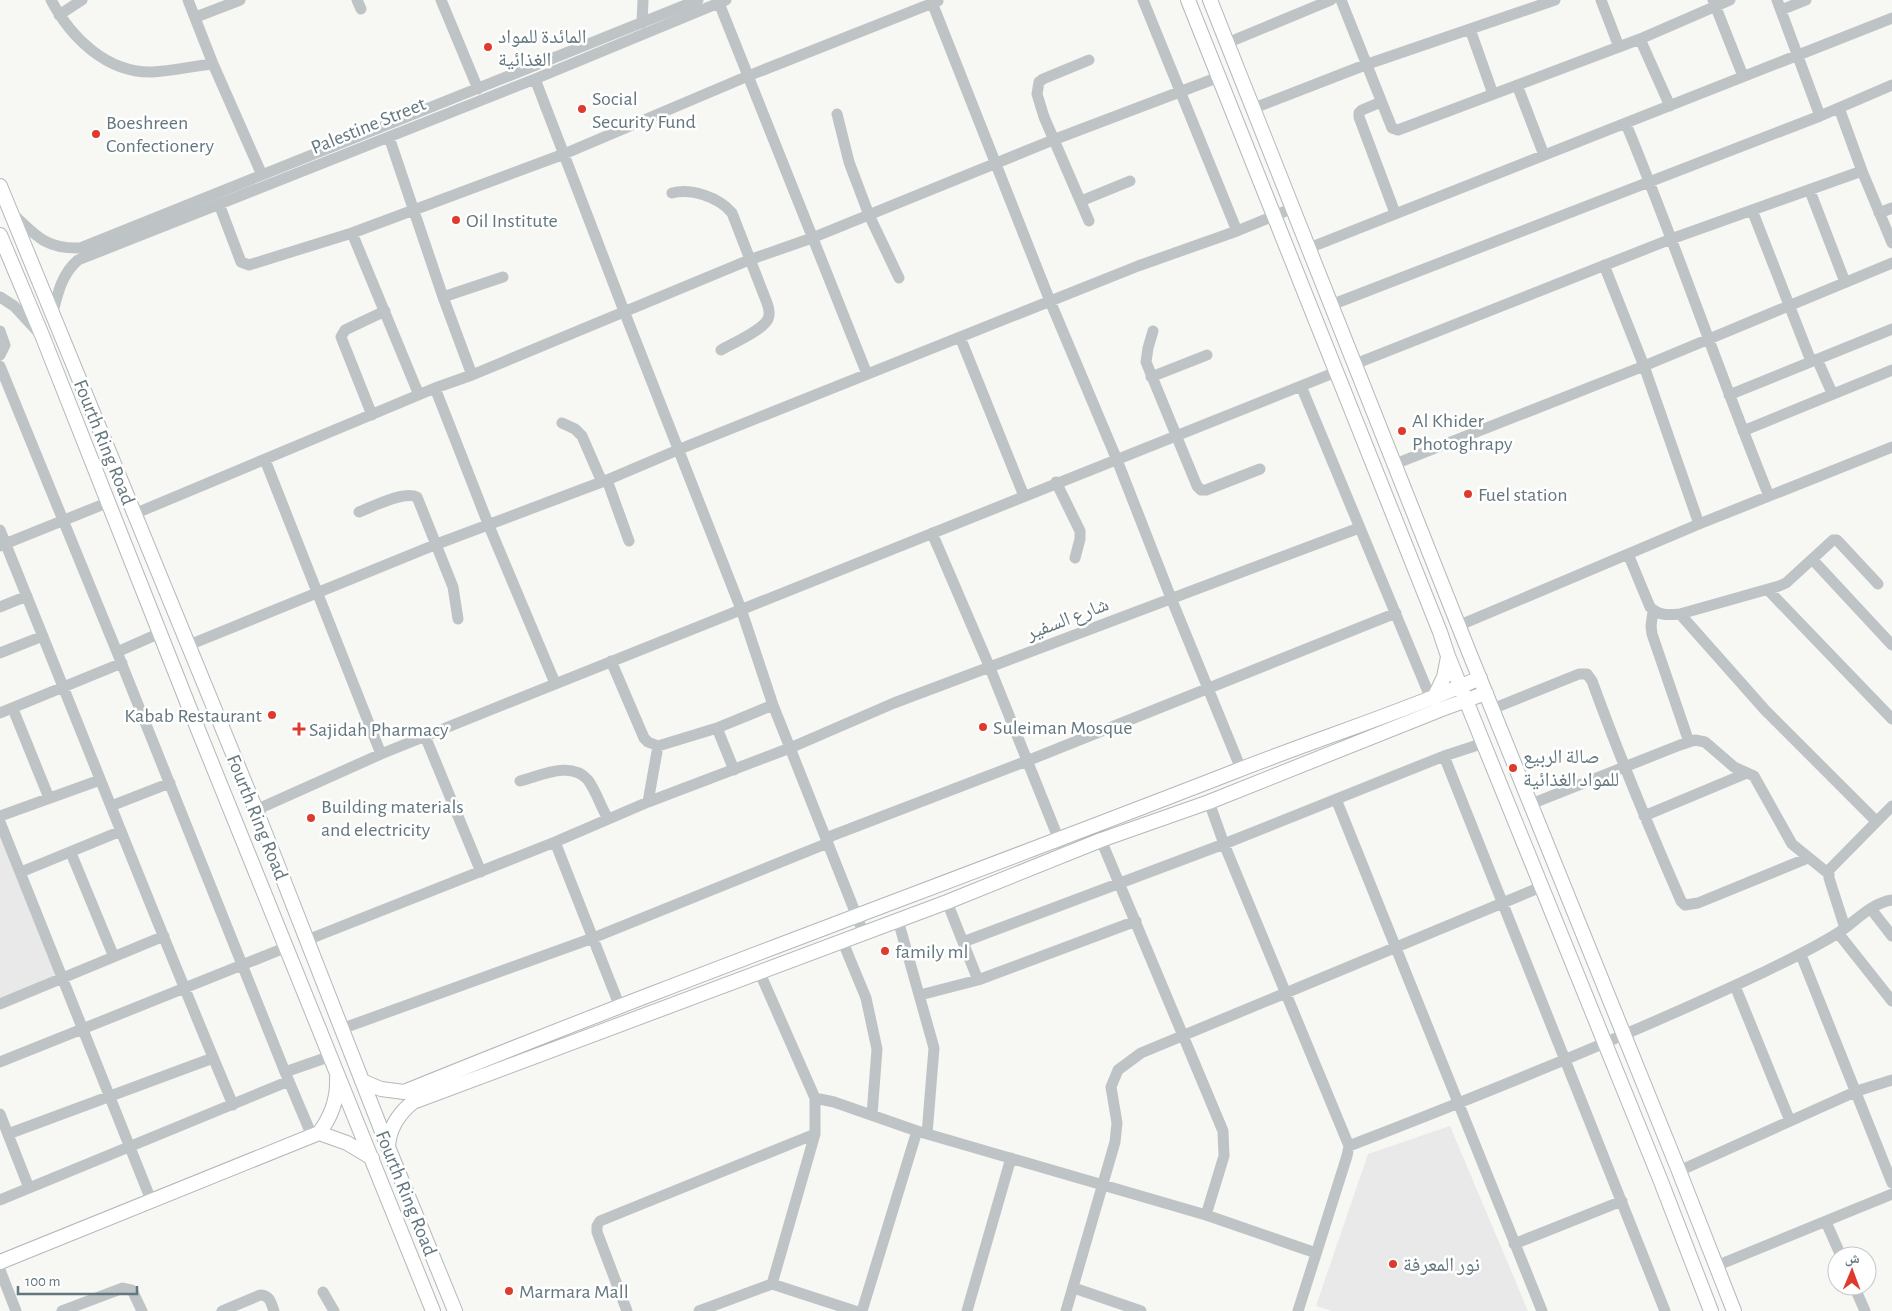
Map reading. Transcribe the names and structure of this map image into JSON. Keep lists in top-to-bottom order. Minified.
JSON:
{"streets":{"main road":["Fourth Ring Road"],"street":["Palestine Street","شارع السفير"]},"crossings":[["Palestine Street","Fourth Ring Road"],["Fourth Ring Road","شارع السفير"]],"places":{"other":["المائدة للمواد الغذائية","Social Security Fund","Boeshreen Confectionery","Oil Institute","Al Khider Photoghrapy","Fuel station","Kabab Restaurant","Suleiman Mosque","صالة الربيع للمواد الغذائية","Building materials and electricity","family ml","نور المعرفة","Marmara Mall"],"health":["Sajidah Pharmacy"]},"scale_bar":"100 m","north":"top"}
